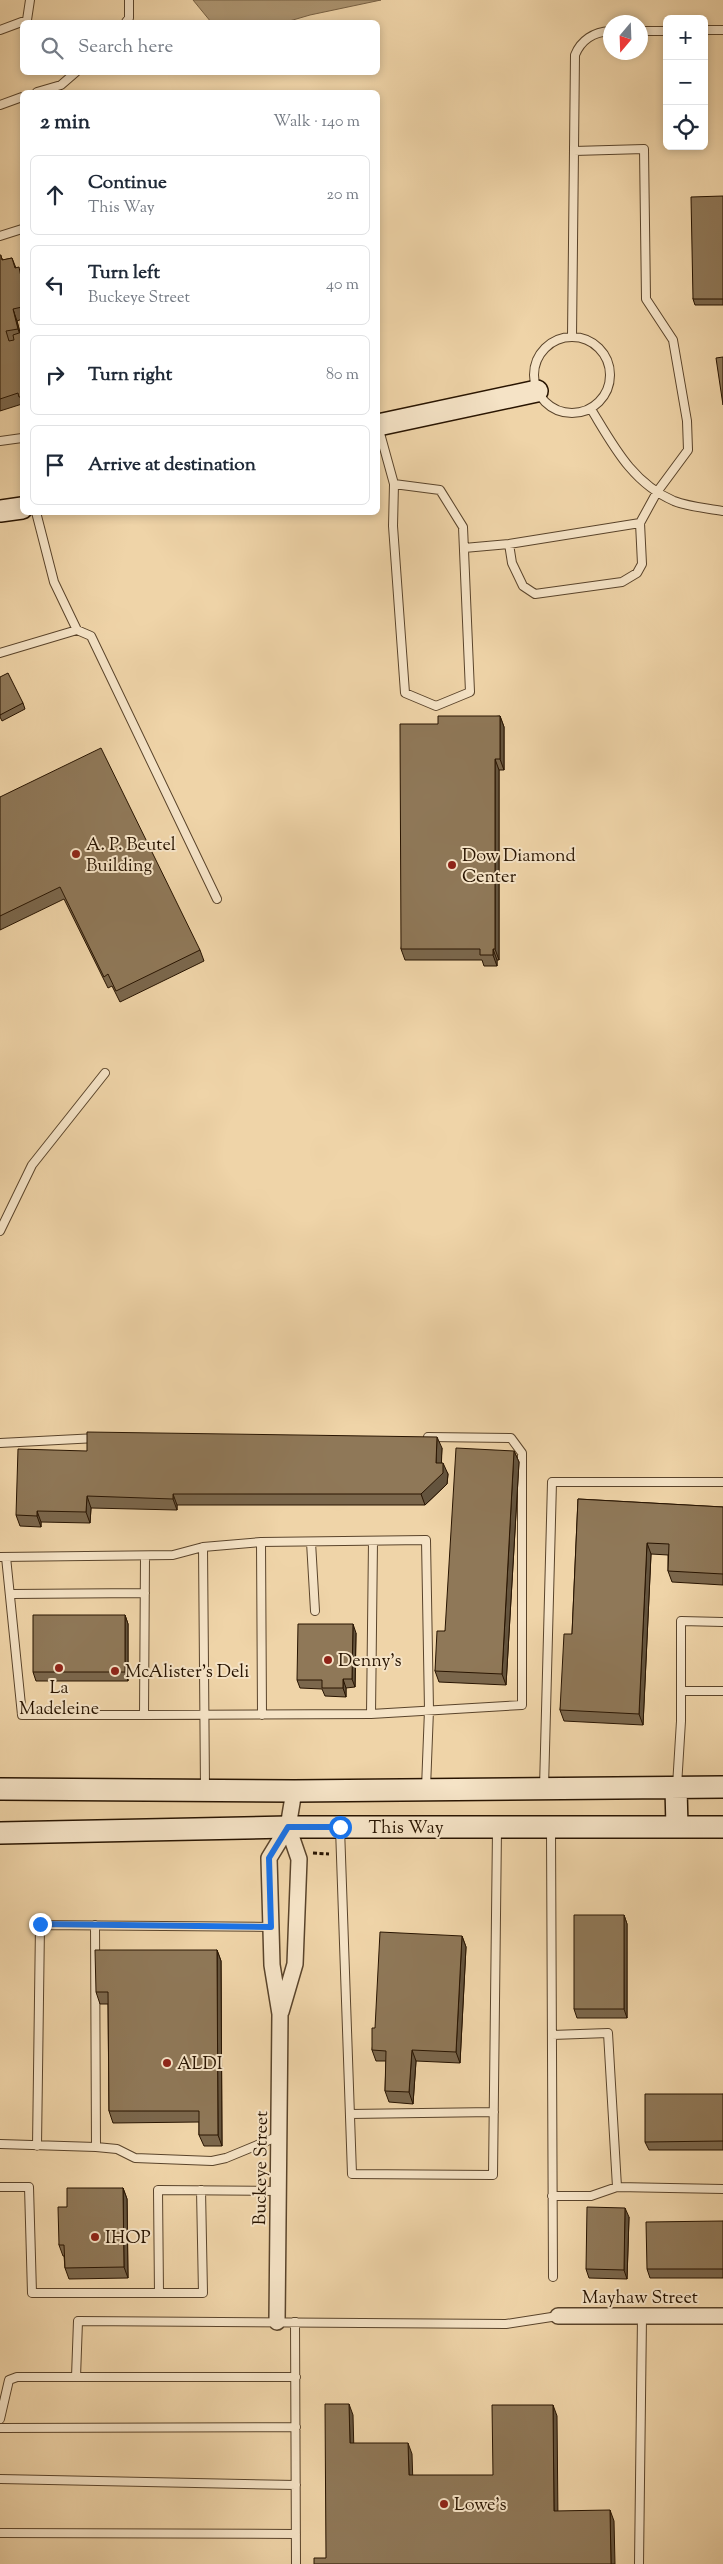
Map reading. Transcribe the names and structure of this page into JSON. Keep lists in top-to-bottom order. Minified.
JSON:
{"streets":{"main road":["This Way"],"street":["Buckeye Street","Mayhaw Street"]},"crossings":[["This Way","Buckeye Street"]],"places":["A. P. Beutel Building","Dow Diamond Center","Denny's","La Madeleine","McAlister's Deli","ALDI","IHOP","Lowe's"],"north":"bottom","page":{"map_buttons":["+","−"],"search":"Search here","heading":["2 min","Walk · 140 m"],"list":[["Continue","This Way","20 m"],["Turn left","Buckeye Street","40 m"],["Turn right","80 m"],"Arrive at destination"]}}
